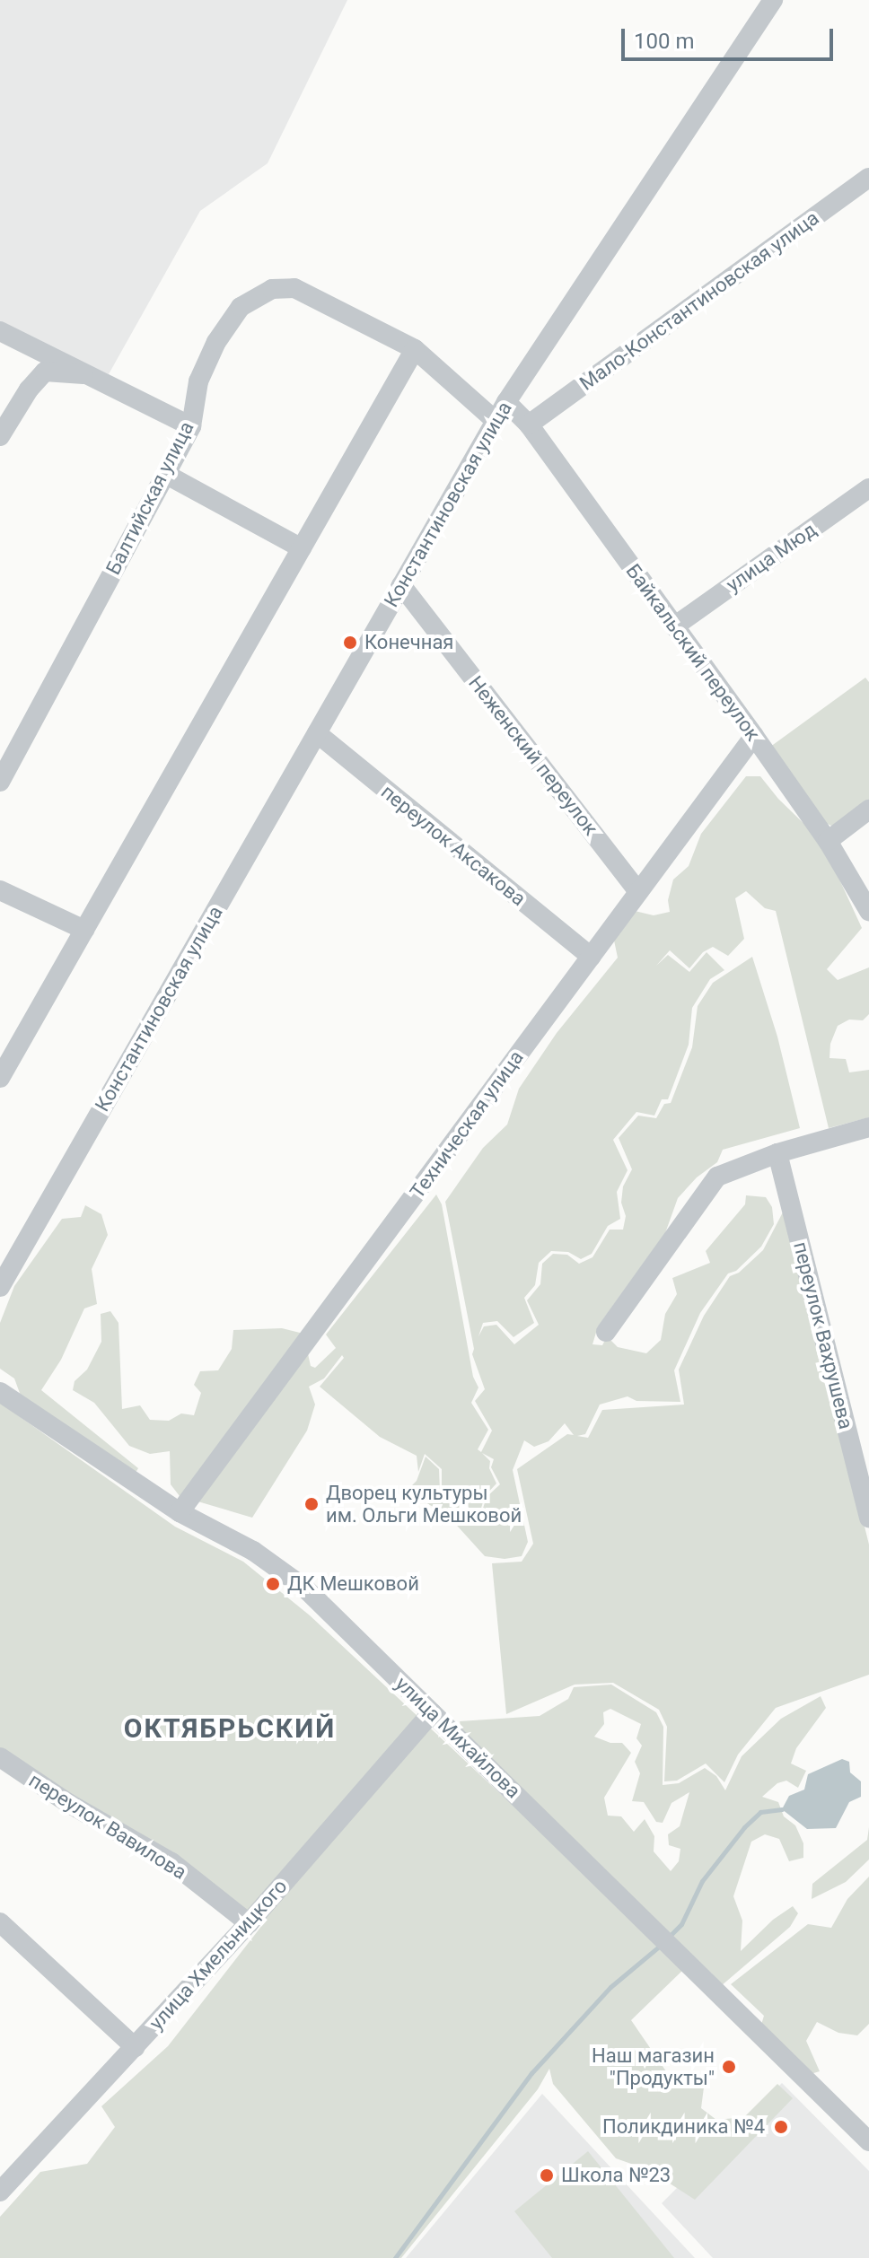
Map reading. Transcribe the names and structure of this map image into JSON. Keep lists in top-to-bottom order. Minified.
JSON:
{"streets":{"street":["Мало-Константиновская улица","Балтийская улица","Константиновская улица","улица Мюд","Байкальский переулок","Неженский переулок","переулок Аксакова","Техническая улица","переулок Вахрушева","улица Михайлова","переулок Вавилова","улица Хмельницкого"]},"crossings":[["Мало-Константиновская улица","Байкальский переулок"],["Балтийская улица","Константиновская улица"],["Константиновская улица","Байкальский переулок"],["Константиновская улица","Неженский переулок"],["Константиновская улица","переулок Аксакова"],["улица Мюд","Байкальский переулок"],["Байкальский переулок","Техническая улица"],["Неженский переулок","Техническая улица"],["переулок Аксакова","Техническая улица"],["Техническая улица","улица Михайлова"],["улица Михайлова","улица Хмельницкого"],["переулок Вавилова","улица Хмельницкого"]],"districts":["ОКТЯБРЬСКИЙ"],"places":["Конечная","Дворец культуры им. Ольги Мешковой","ДК Мешковой","Наш магазин \"Продукты\"","Поликдиника №4","Школа №23"],"scale_bar":"100 m"}
